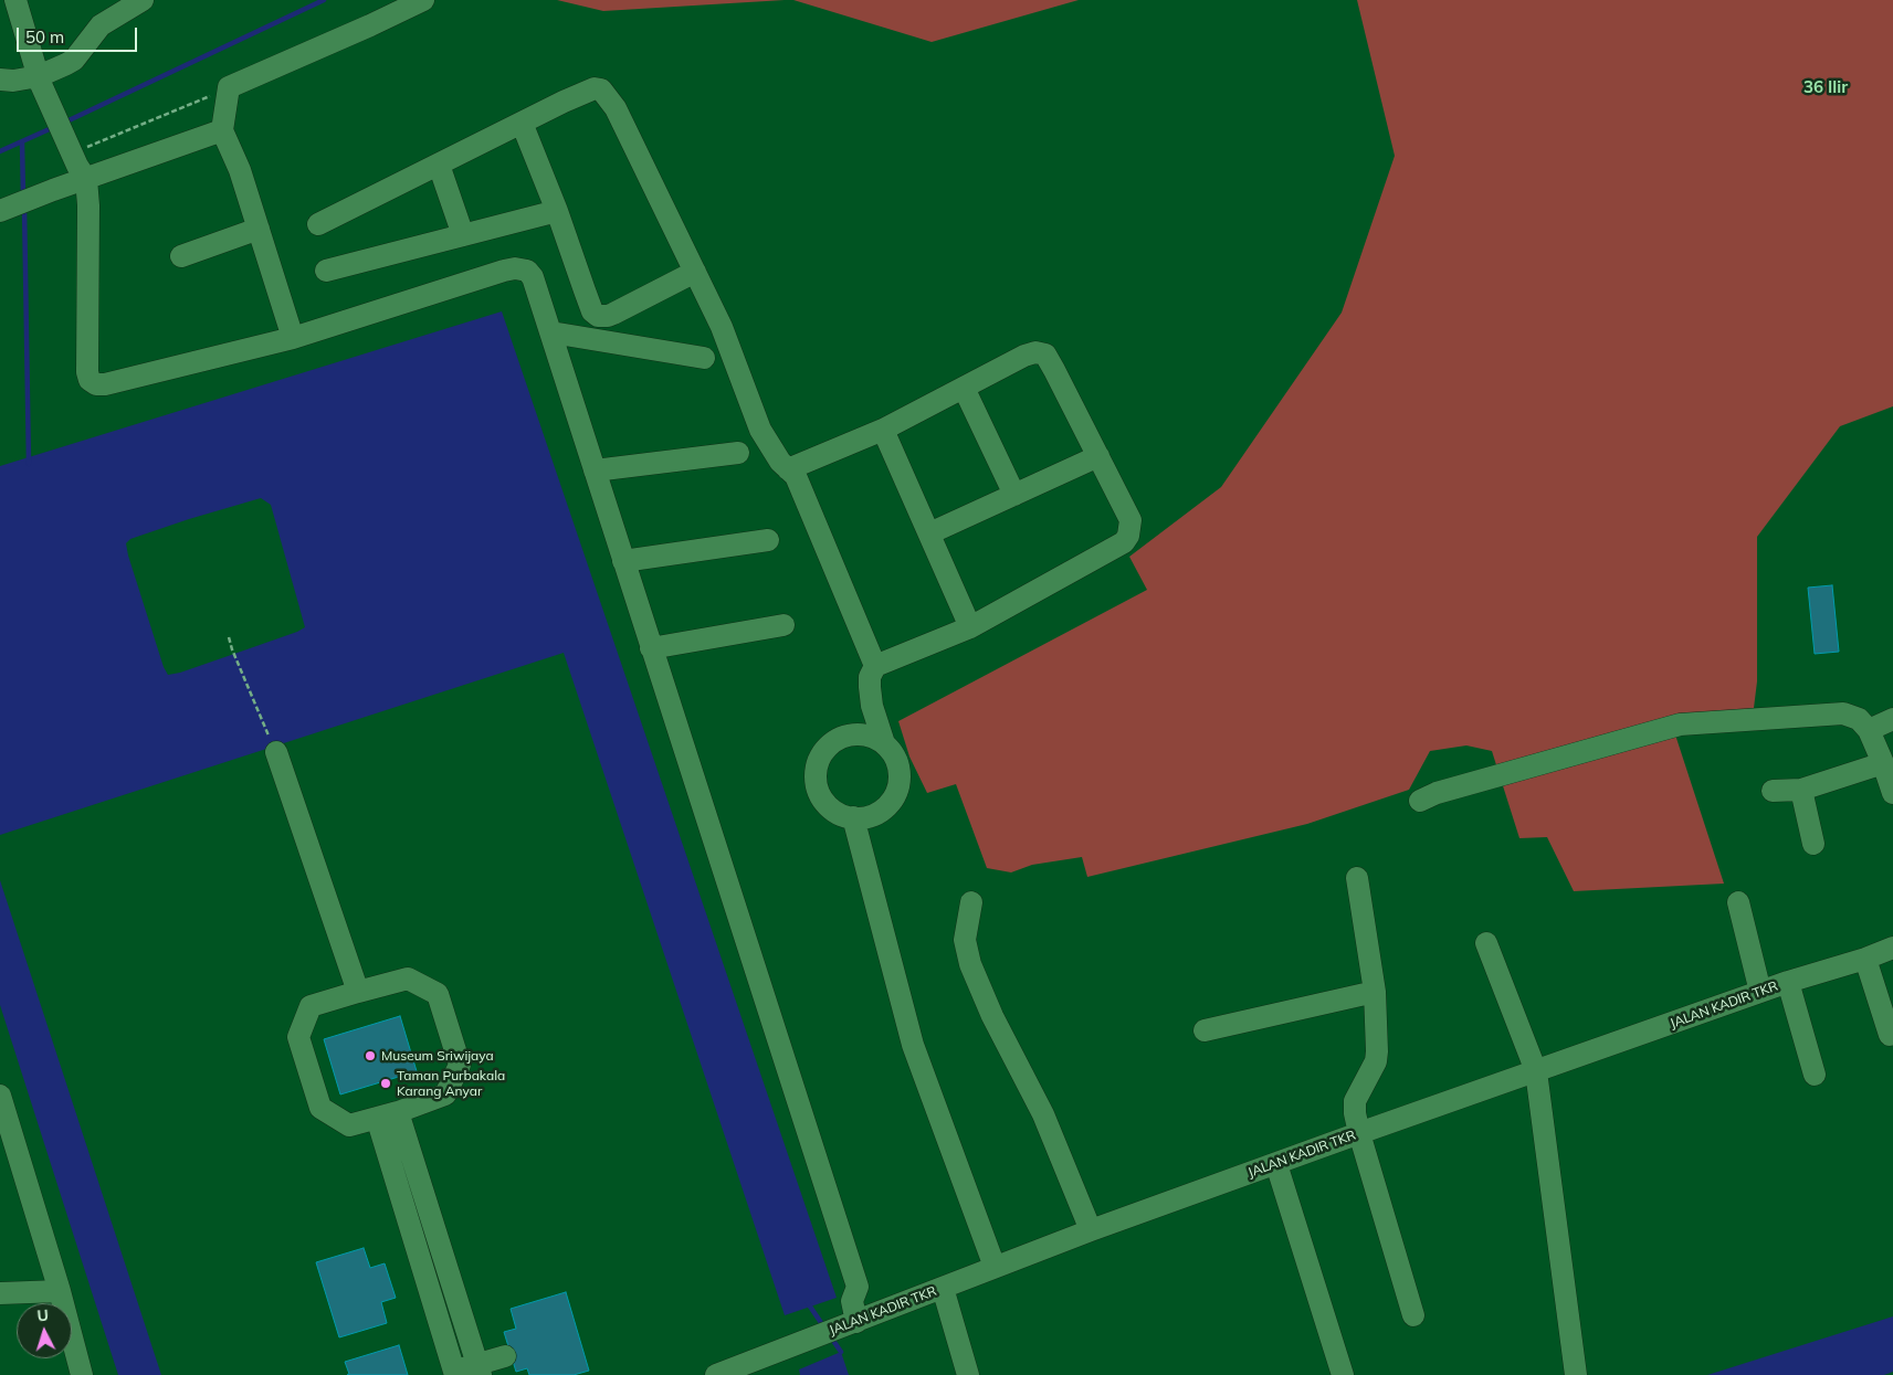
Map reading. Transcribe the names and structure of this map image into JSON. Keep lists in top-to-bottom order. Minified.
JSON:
{"streets":{"street":["JALAN KADIR TKR"]},"districts":["36 Ilir"],"places":["Museum Sriwijaya","Taman Purbakala Karang Anyar"],"scale_bar":"50 m","north":"top"}
